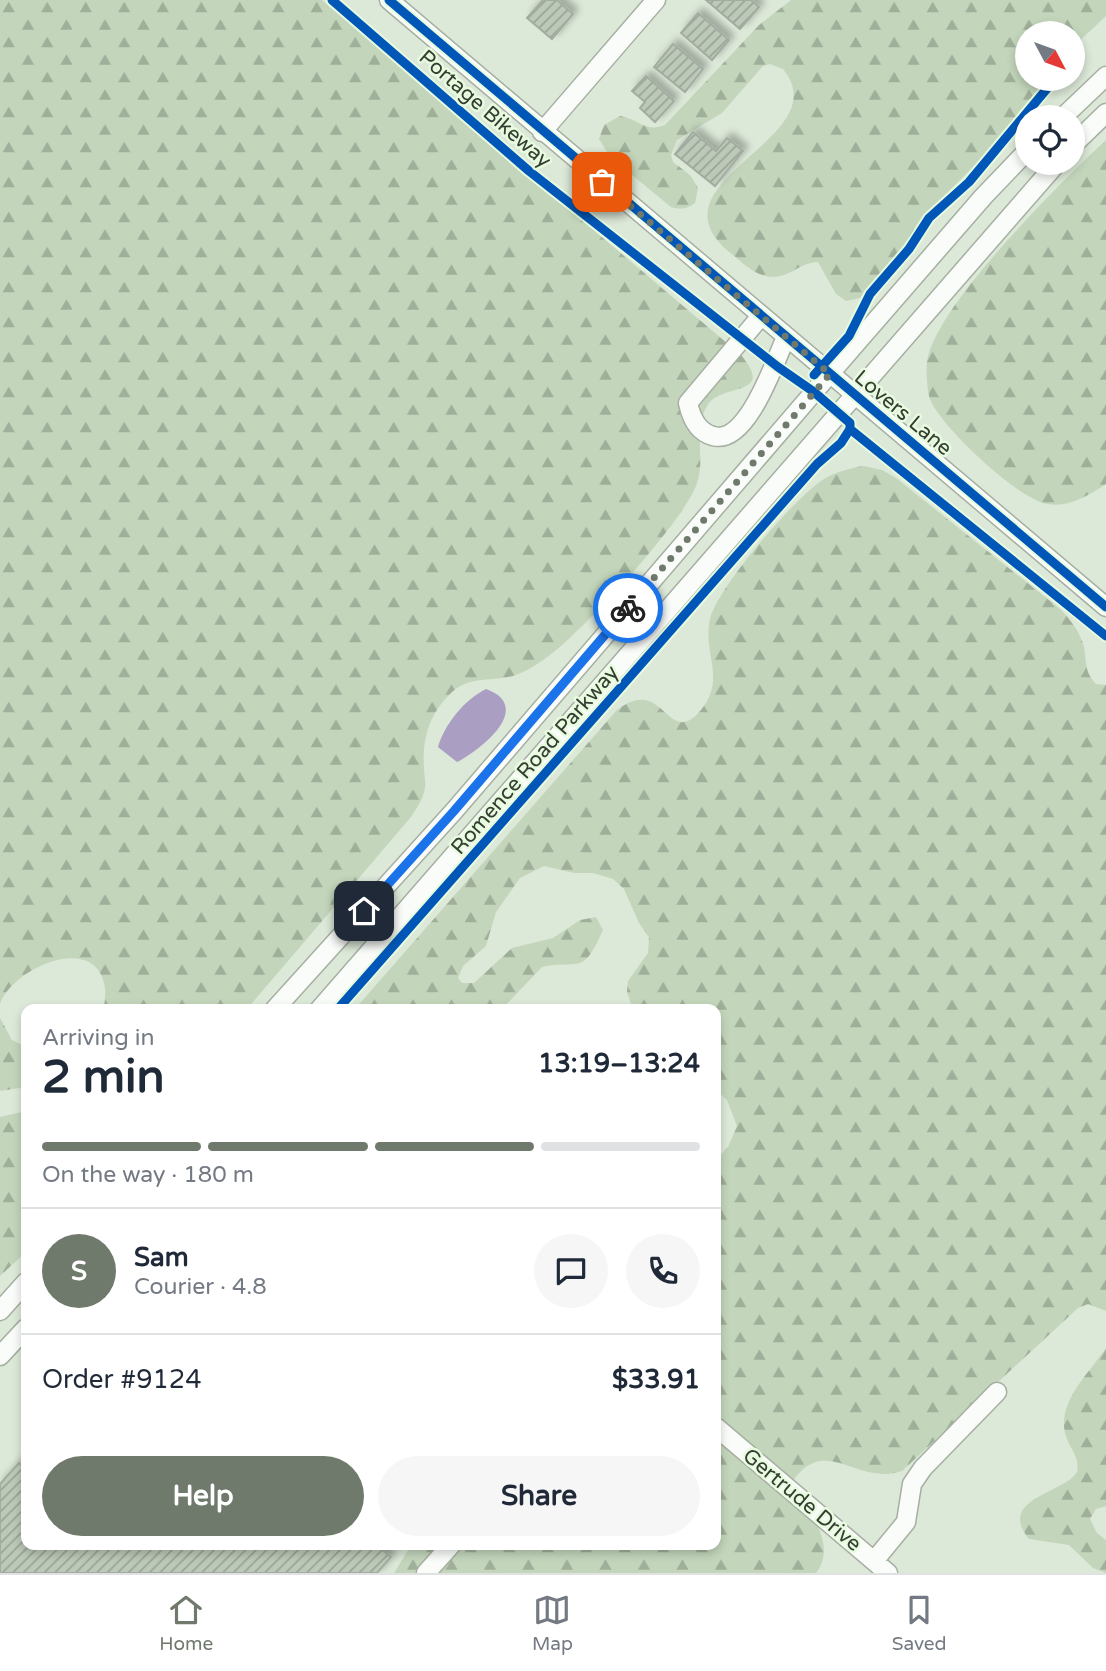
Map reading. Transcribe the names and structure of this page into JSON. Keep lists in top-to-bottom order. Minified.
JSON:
{"streets":{"street":["Lovers Lane","Romence Road Parkway","Gertrude Drive"],"cycle path":["Portage Bikeway"]},"crossings":[["Lovers Lane","Romence Road Parkway"]],"north":"bottom right","page":{"heading":["2 min","Arriving in","13:19–13:24"],"panel":["Sam","Courier · 4.8","Order #9124","$33.91"],"bar":"On the way · 180 m","round":"S","buttons":["Help","Share"],"tabs":["Home","Map","Saved"]}}
